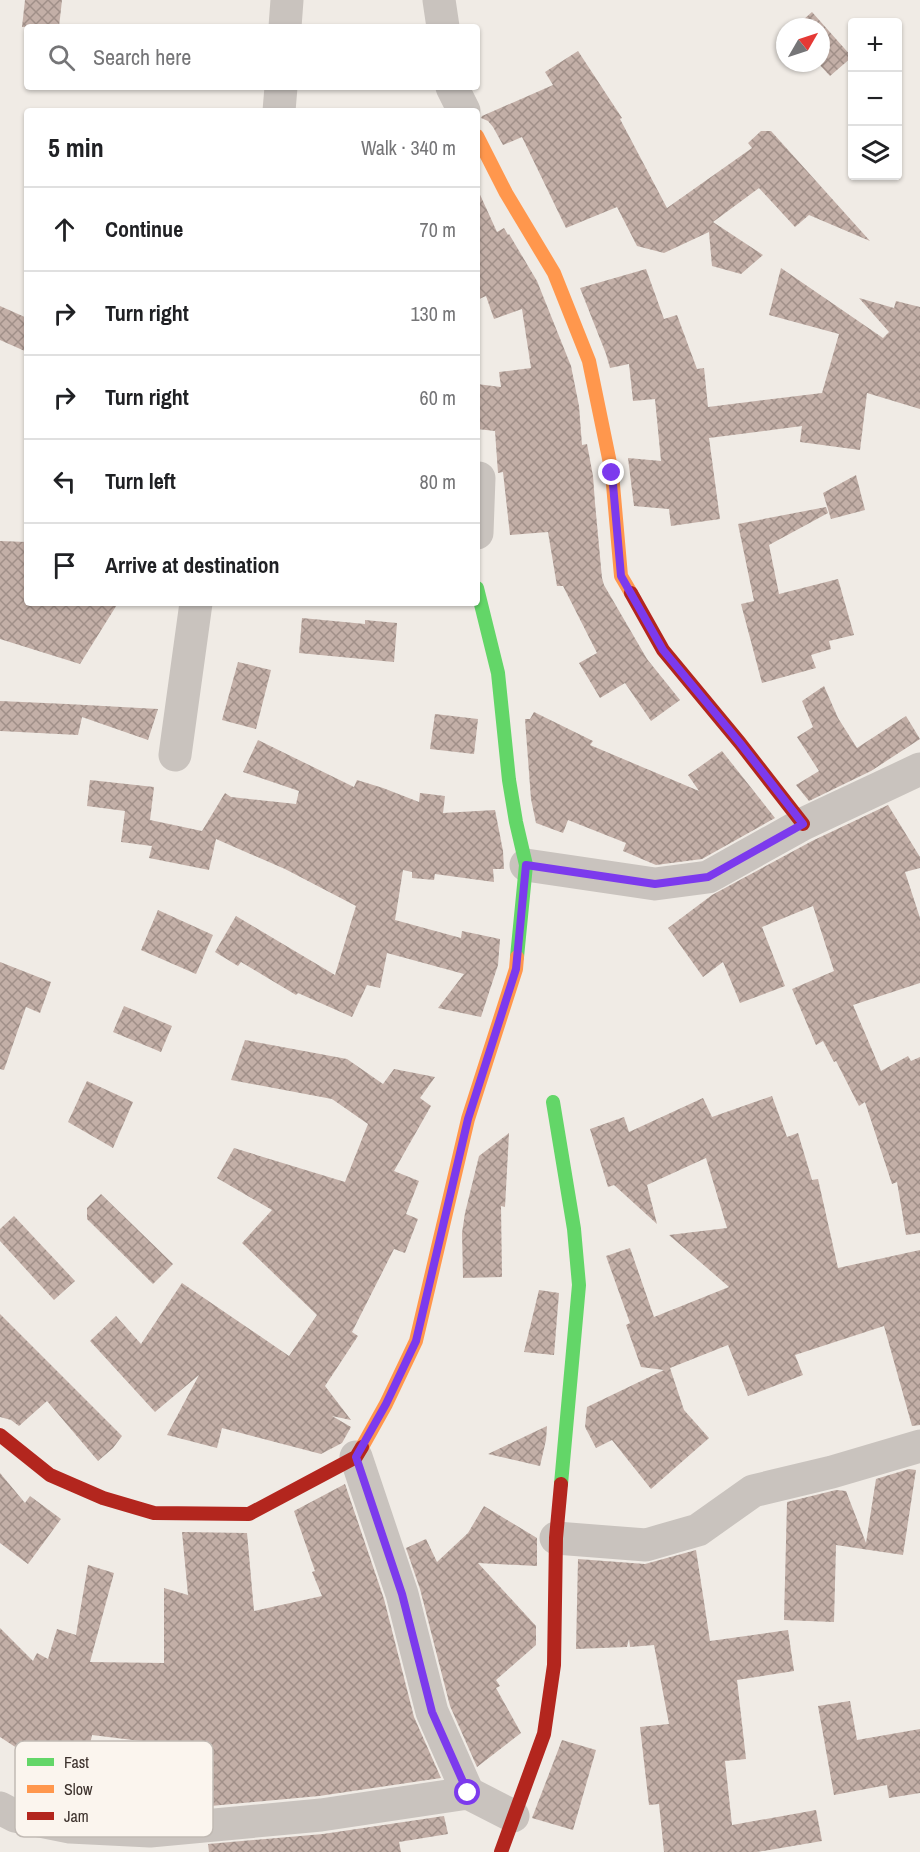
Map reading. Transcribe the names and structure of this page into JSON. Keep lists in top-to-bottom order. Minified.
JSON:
{"legend":["Fast","Slow","Jam"],"north":"top right","page":{"map_buttons":["+","−"],"search":"Search here","heading":["5 min","Walk · 340 m"],"list":[["Continue","70 m"],["Turn right","130 m"],["Turn right","60 m"],["Turn left","80 m"],"Arrive at destination"]}}
